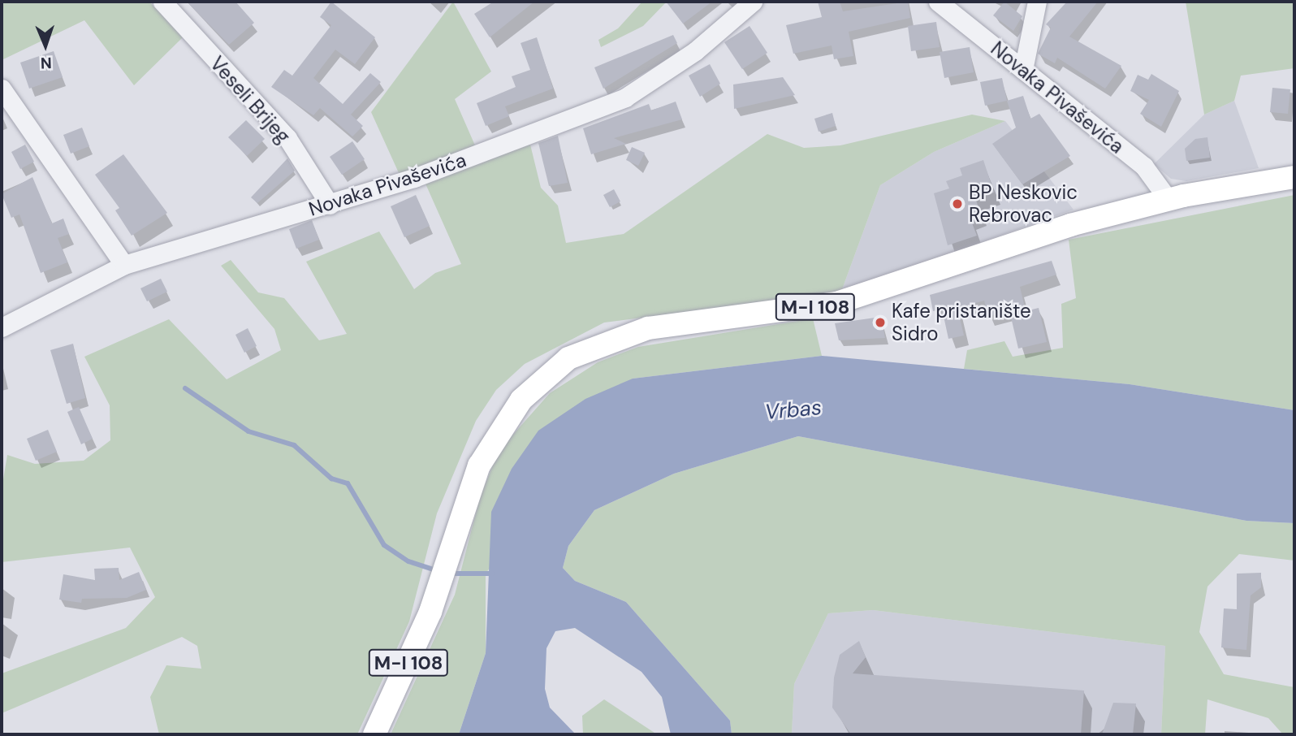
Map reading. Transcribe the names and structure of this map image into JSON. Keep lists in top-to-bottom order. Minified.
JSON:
{"streets":{"main road":["M-I 108"],"street":["Novaka Pivaševića","Veseli Brijeg"]},"crossings":[["Novaka Pivaševića","Veseli Brijeg"],["Novaka Pivaševića","M-I 108"]],"water":["Vrbas"],"places":["BP Neskovic Rebrovac","Kafe pristanište Sidro"],"north":"bottom"}
